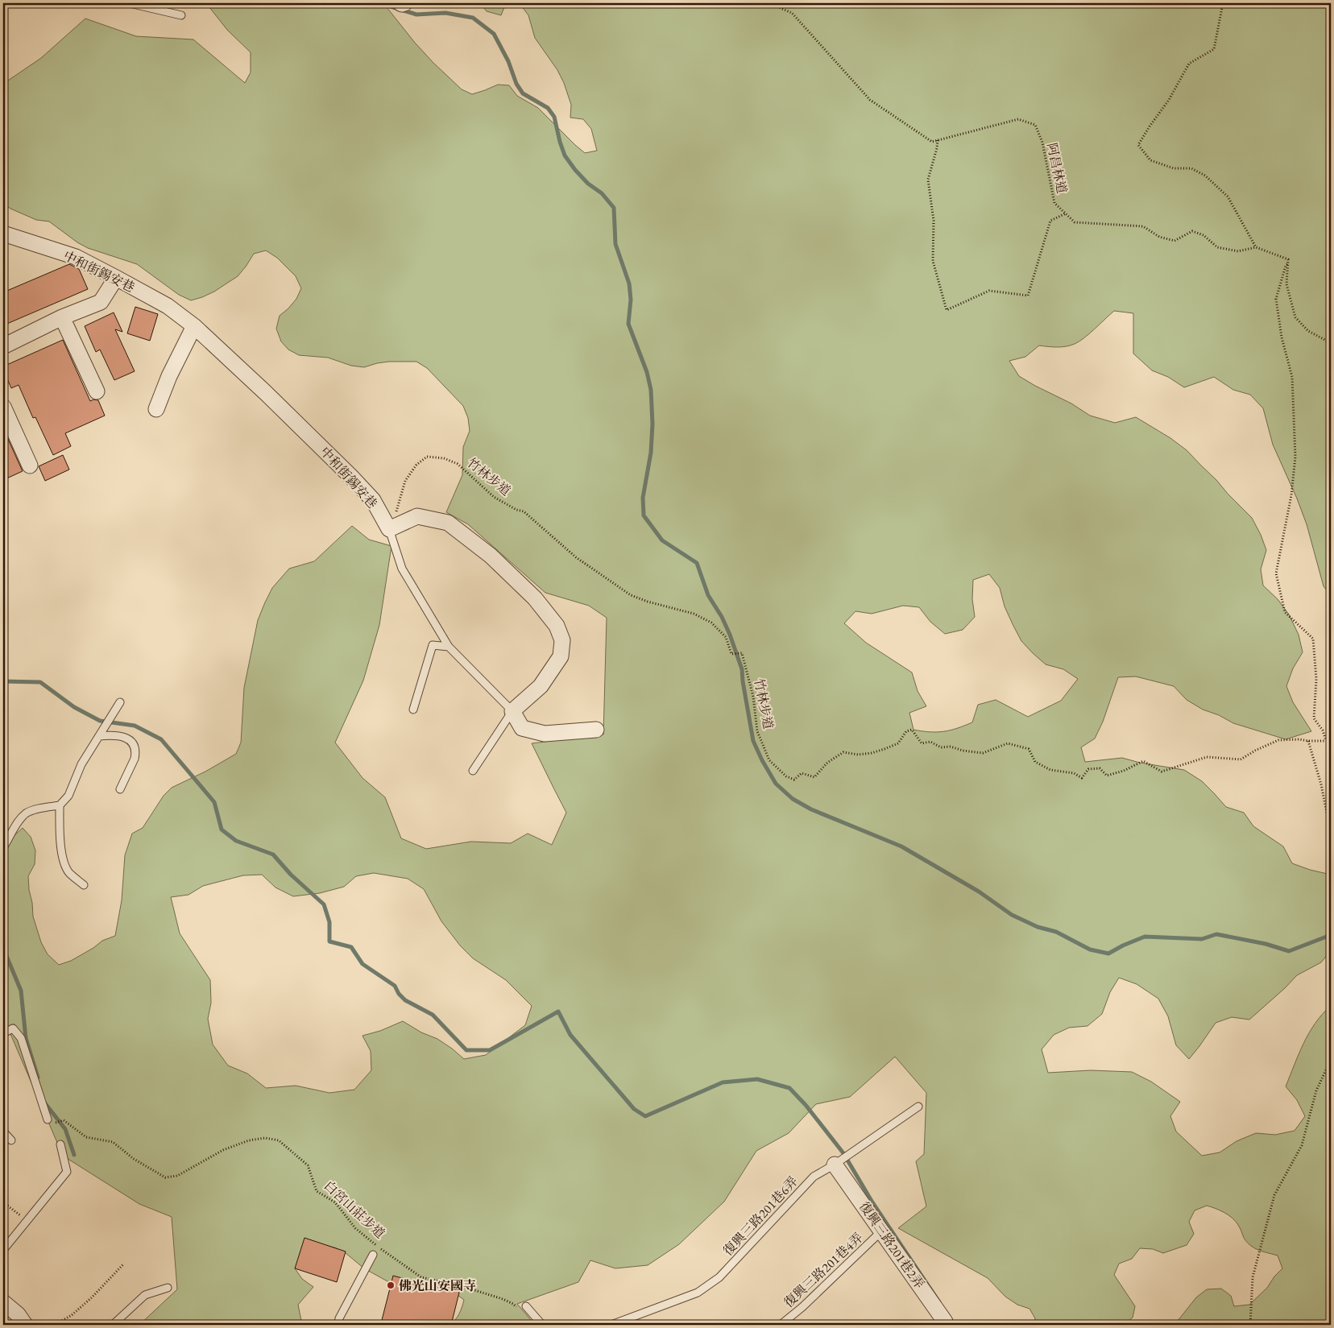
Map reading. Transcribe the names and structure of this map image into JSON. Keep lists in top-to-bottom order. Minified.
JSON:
{"streets":{"street":["中和街錫安巷","復興三路201巷2弄"],"lane":["復興三路201巷6弄","復興三路201巷4弄"],"path":["阿昌林道","竹林步道","白宮山莊步道"]},"crossings":[["中和街錫安巷","竹林步道"],["復興三路201巷6弄","復興三路201巷2弄"],["復興三路201巷2弄","復興三路201巷4弄"]],"places":["佛光山安國寺"]}
